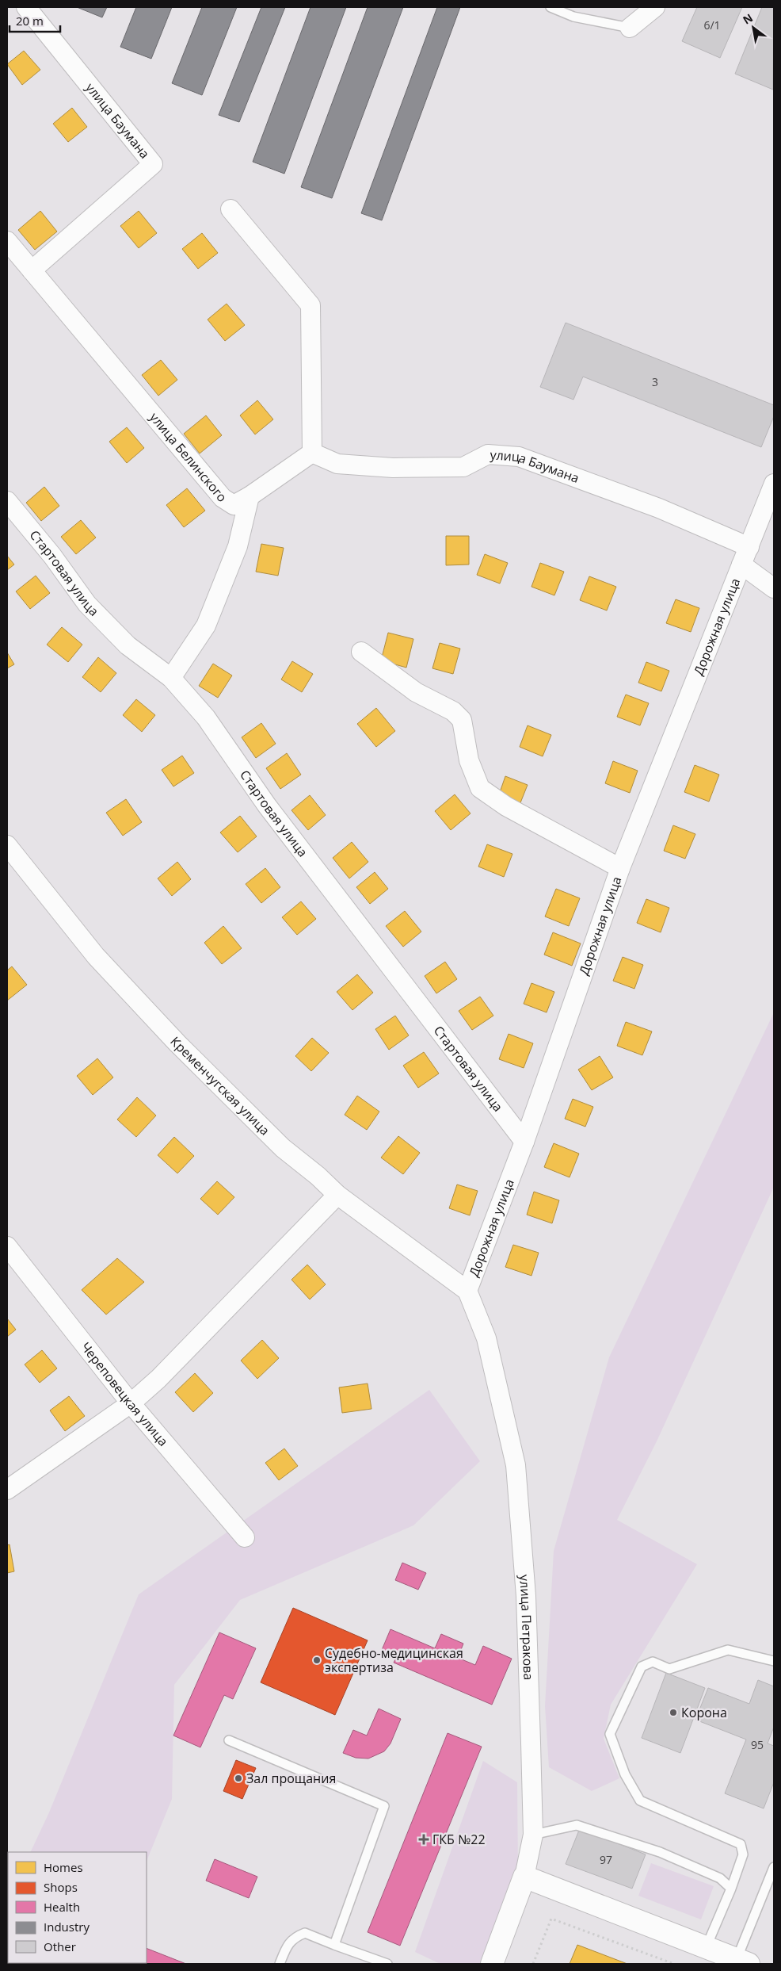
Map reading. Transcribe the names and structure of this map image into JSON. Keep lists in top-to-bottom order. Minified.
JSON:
{"streets":{"street":["улица Баумана","улица Белинского","Стартовая улица","Дорожная улица","Кременчугская улица","Череповецкая улица","улица Петракова"]},"crossings":[["улица Баумана","улица Белинского"],["улица Баумана","Дорожная улица"],["улица Белинского","Стартовая улица"],["Стартовая улица","Дорожная улица"],["Дорожная улица","Кременчугская улица"],["Дорожная улица","улица Петракова"],["Кременчугская улица","улица Петракова"]],"places":{"other":["Судебно-медицинская экспертиза","Корона","Зал прощания"],"health":["ГКБ №22"]},"house_numbers":["6/1","3","95","97"],"legend":["Homes","Shops","Health","Industry","Other"],"scale_bar":"20 m","north":"top left"}
